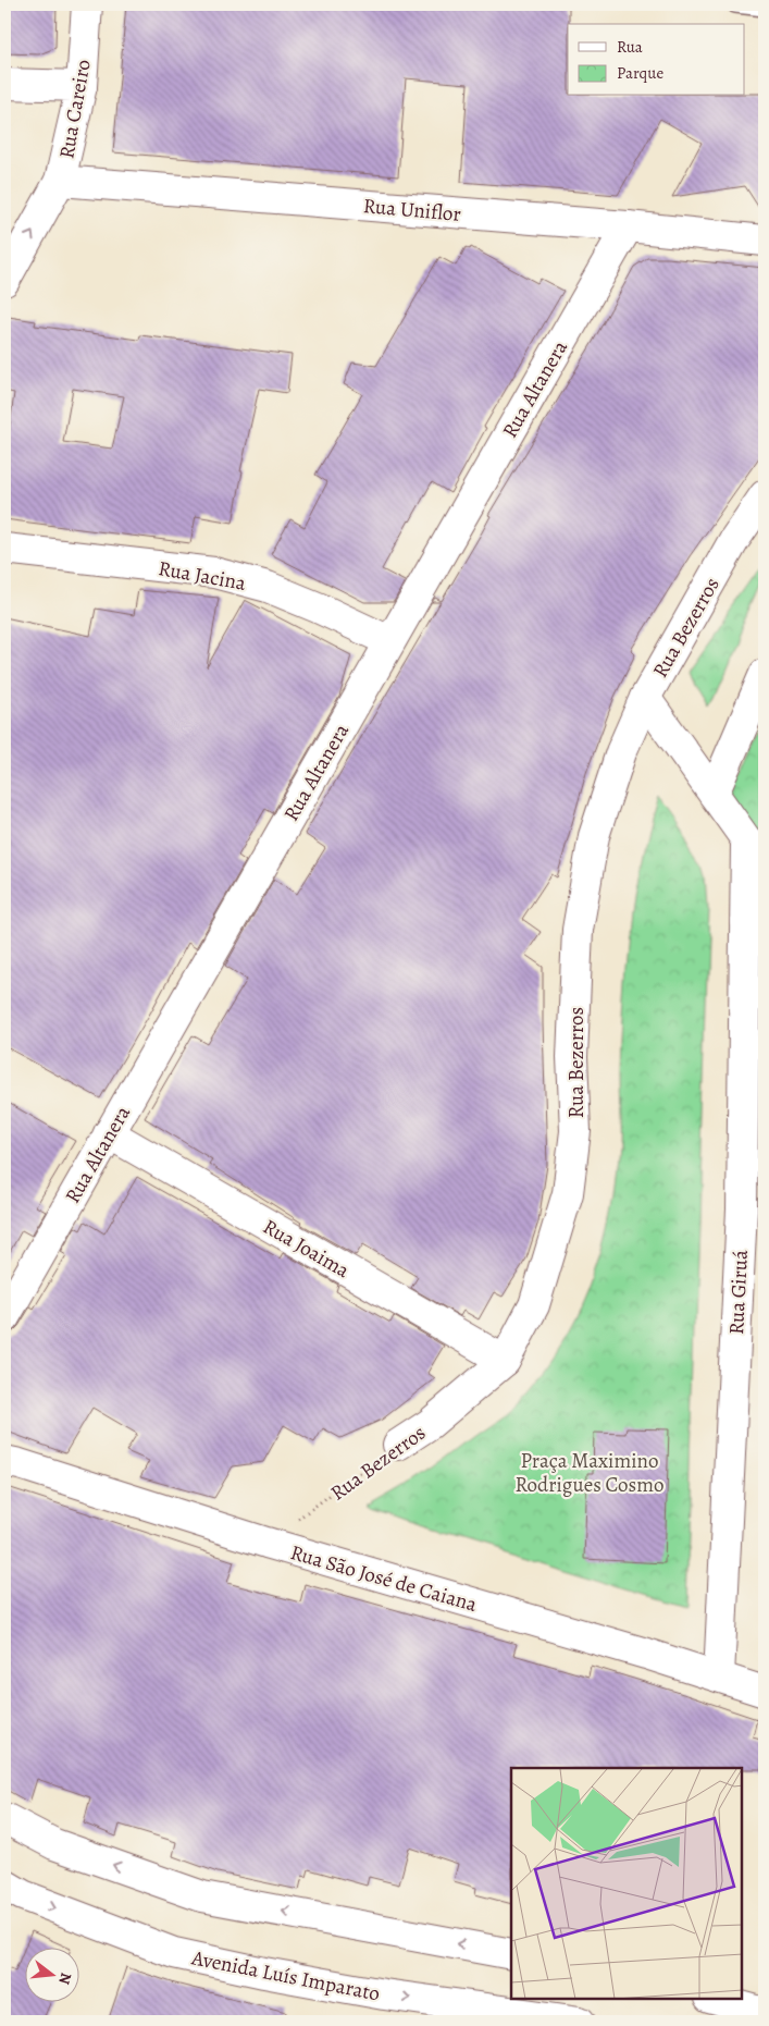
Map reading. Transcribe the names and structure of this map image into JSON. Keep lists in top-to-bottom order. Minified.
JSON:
{"streets":{"street":["Rua Careiro","Rua Uniflor","Rua Altanera","Rua Jacina","Rua Bezerros","Rua Joaima","Rua Giruá","Rua São José de Caiana","Avenida Luís Imparato"]},"crossings":[["Rua Careiro","Rua Uniflor"],["Rua Uniflor","Rua Altanera"],["Rua Altanera","Rua Jacina"],["Rua Altanera","Rua Joaima"],["Rua Bezerros","Rua Joaima"],["Rua Bezerros","Rua São José de Caiana"],["Rua Giruá","Rua São José de Caiana"]],"one_way":["Rua Careiro"],"parks":["Praça Maximino Rodrigues Cosmo"],"legend":["Rua","Parque"],"north":"right"}
